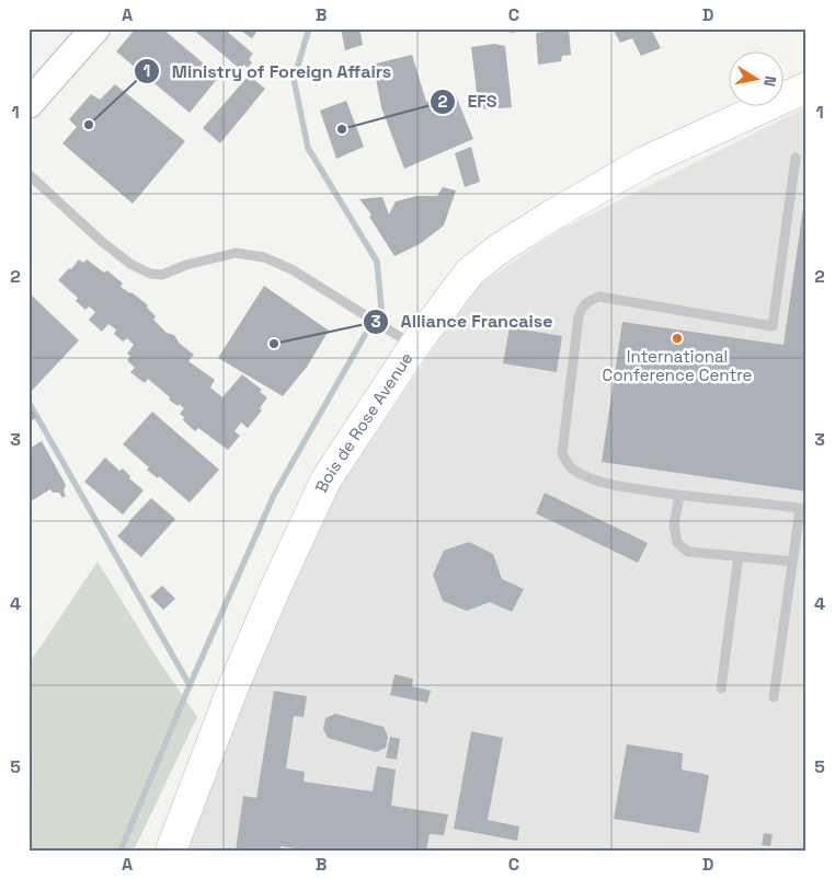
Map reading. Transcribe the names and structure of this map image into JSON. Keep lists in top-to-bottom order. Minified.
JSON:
{"streets":{"main road":["Bois de Rose Avenue"]},"places":["Ministry of Foreign Affairs","EFS","International Conference Centre","Alliance Francaise"],"north":"right","grid":{"columns":["A","B","C","D"],"rows":["1","2","3","4","5"]}}
